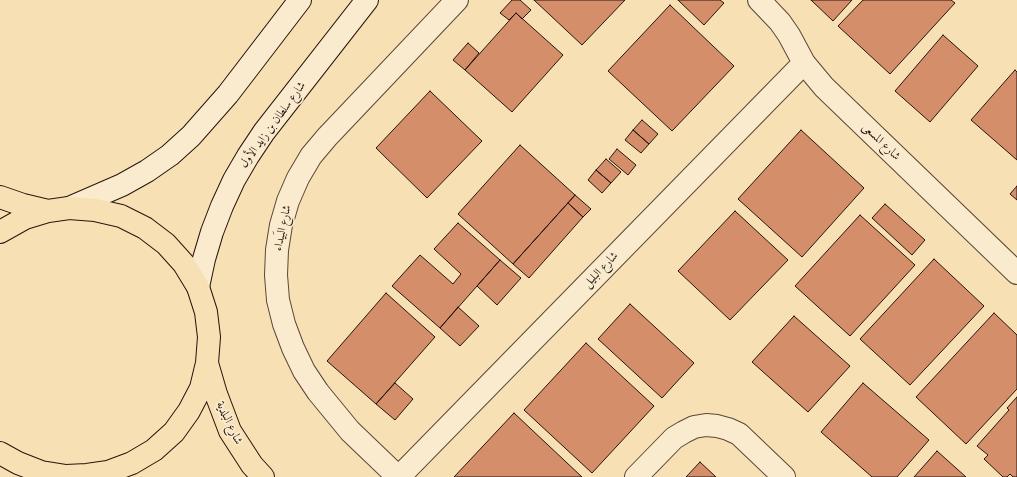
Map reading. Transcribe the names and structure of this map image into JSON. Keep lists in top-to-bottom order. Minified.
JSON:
{"streets":{"main road":["شارع البلدية"],"street":["شارع سلطان بن زايد الأول","شارع المسعى","شارع البَيداء","شارع البليل"]},"crossings":[["شارع المسعى","شارع البليل"],["شارع البَيداء","شارع البليل"]]}
